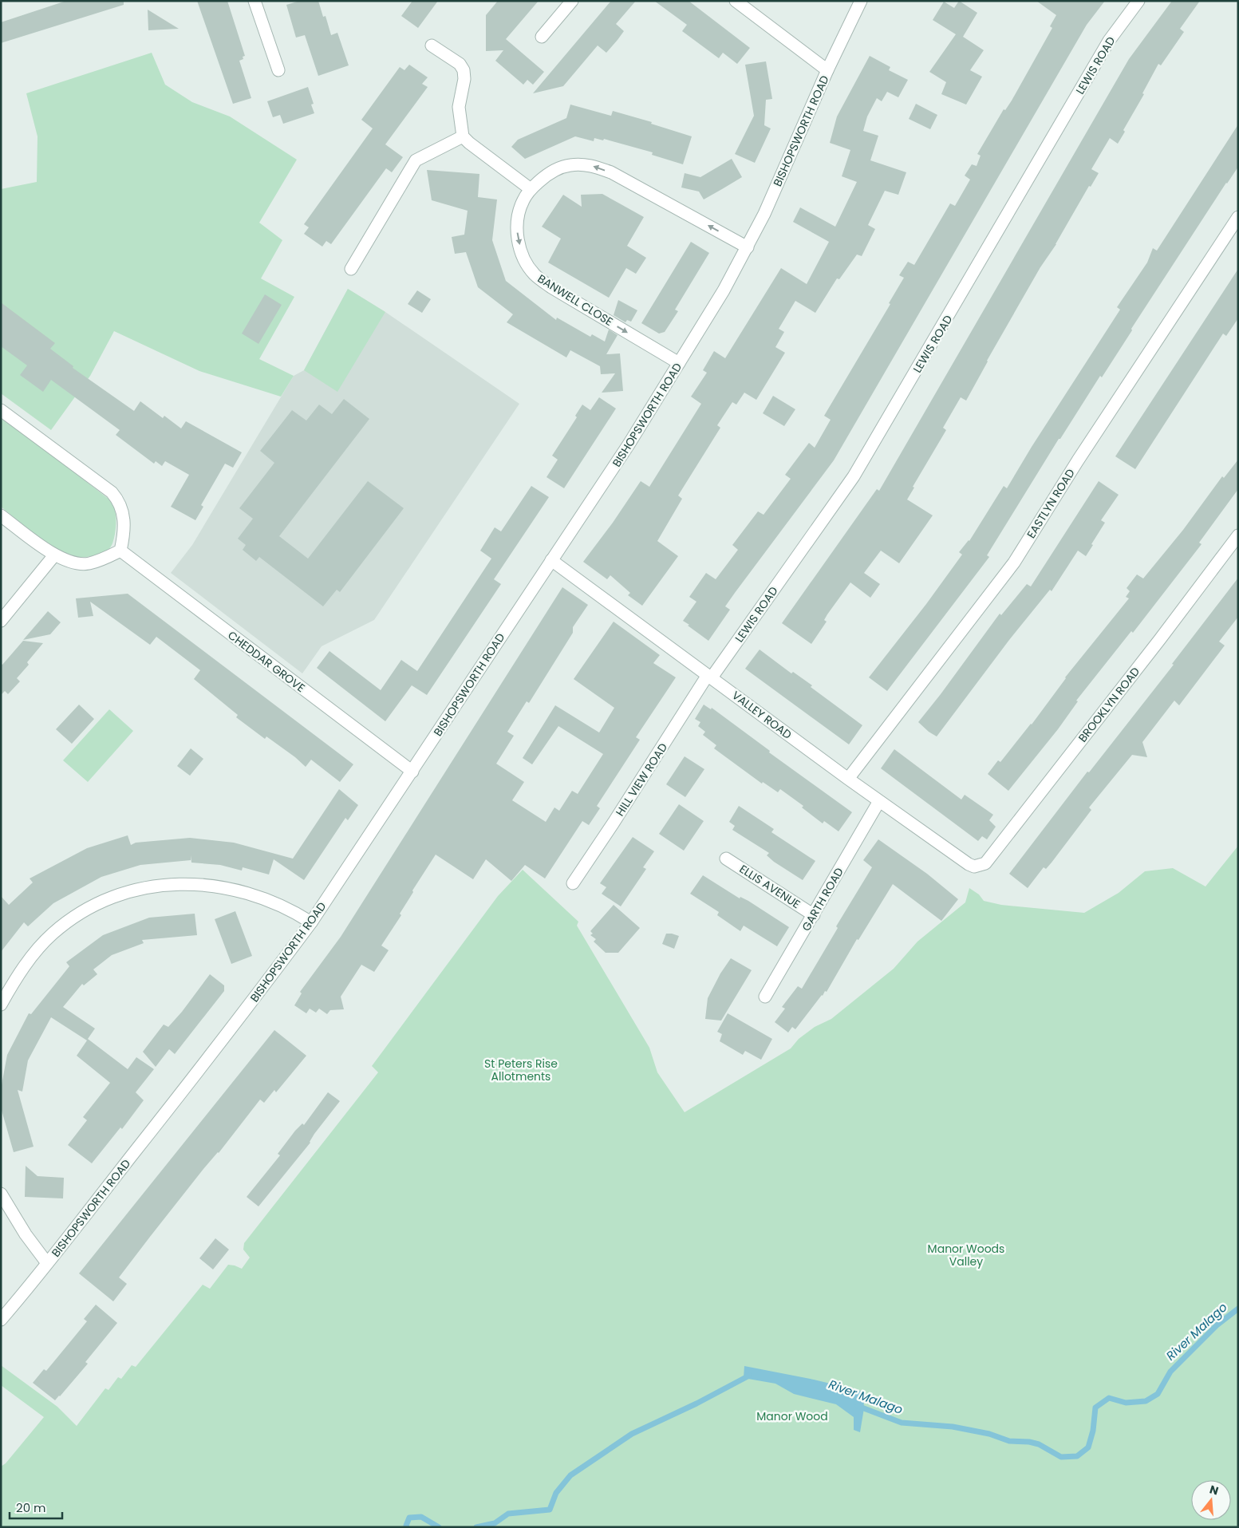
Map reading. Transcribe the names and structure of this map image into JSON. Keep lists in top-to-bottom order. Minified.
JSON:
{"streets":{"street":["LEWIS ROAD","BISHOPSWORTH ROAD","BANWELL CLOSE","EASTLYN ROAD","CHEDDAR GROVE","BROOKLYN ROAD","VALLEY ROAD","HILL VIEW ROAD","ELLIS AVENUE","GARTH ROAD"]},"crossings":[["LEWIS ROAD","VALLEY ROAD"],["LEWIS ROAD","HILL VIEW ROAD"],["BISHOPSWORTH ROAD","BANWELL CLOSE"],["BISHOPSWORTH ROAD","CHEDDAR GROVE"],["BISHOPSWORTH ROAD","VALLEY ROAD"],["EASTLYN ROAD","VALLEY ROAD"],["BROOKLYN ROAD","VALLEY ROAD"],["VALLEY ROAD","HILL VIEW ROAD"],["VALLEY ROAD","GARTH ROAD"],["ELLIS AVENUE","GARTH ROAD"]],"water":["River Malago"],"parks":["St Peters Rise Allotments","Manor Woods Valley","Manor Wood"],"scale_bar":"20 m","north":"top"}
